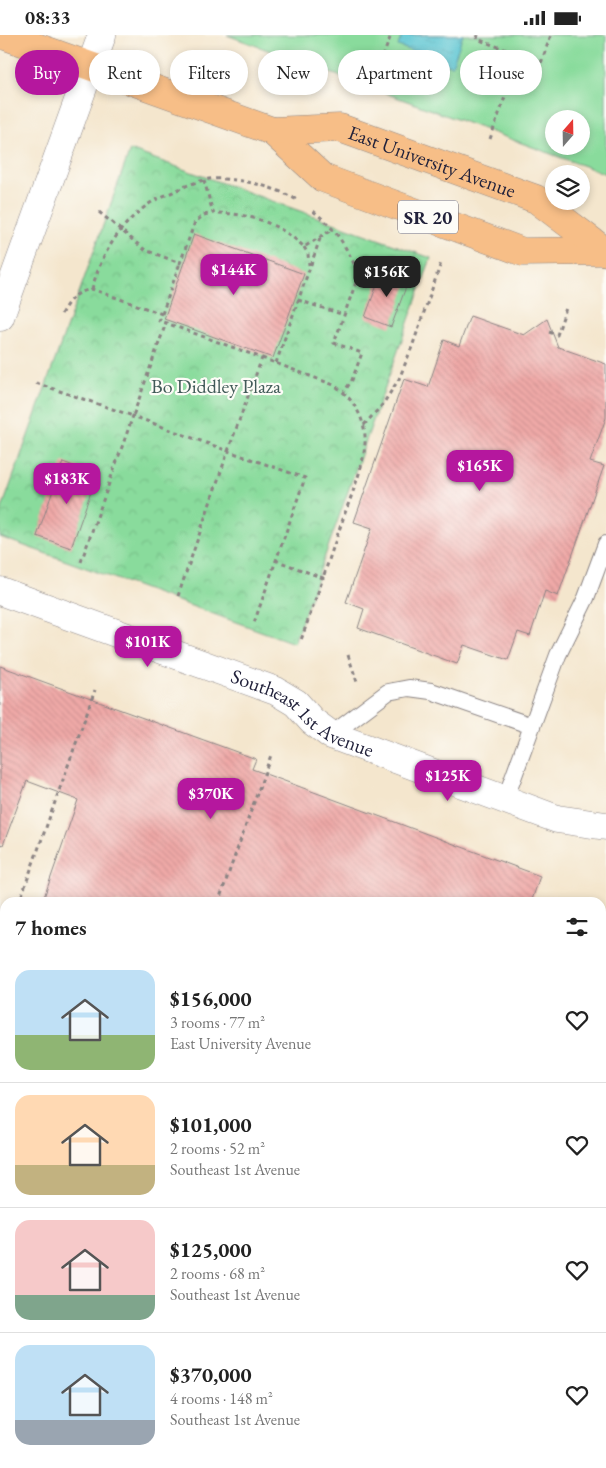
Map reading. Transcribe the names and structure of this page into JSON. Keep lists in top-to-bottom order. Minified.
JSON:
{"streets":{"main road":["East University Avenue","SR 20"],"street":["Southeast 1st Avenue"]},"parks":["Bo Diddley Plaza"],"north":"top","page":{"status":"08:33","chip":["Buy","Rent","Filters","New","Apartment","House"],"price":["$144K","$156K","$165K","$183K","$101K","$125K","$370K"],"heading":"7 homes","list":[{"name":"$156,000","note":"3 rooms · 77 m² · East University Avenue"},{"name":"$101,000","note":"2 rooms · 52 m² · Southeast 1st Avenue"},{"name":"$125,000","note":"2 rooms · 68 m² · Southeast 1st Avenue"},{"name":"$370,000","note":"4 rooms · 148 m² · Southeast 1st Avenue"}]}}
